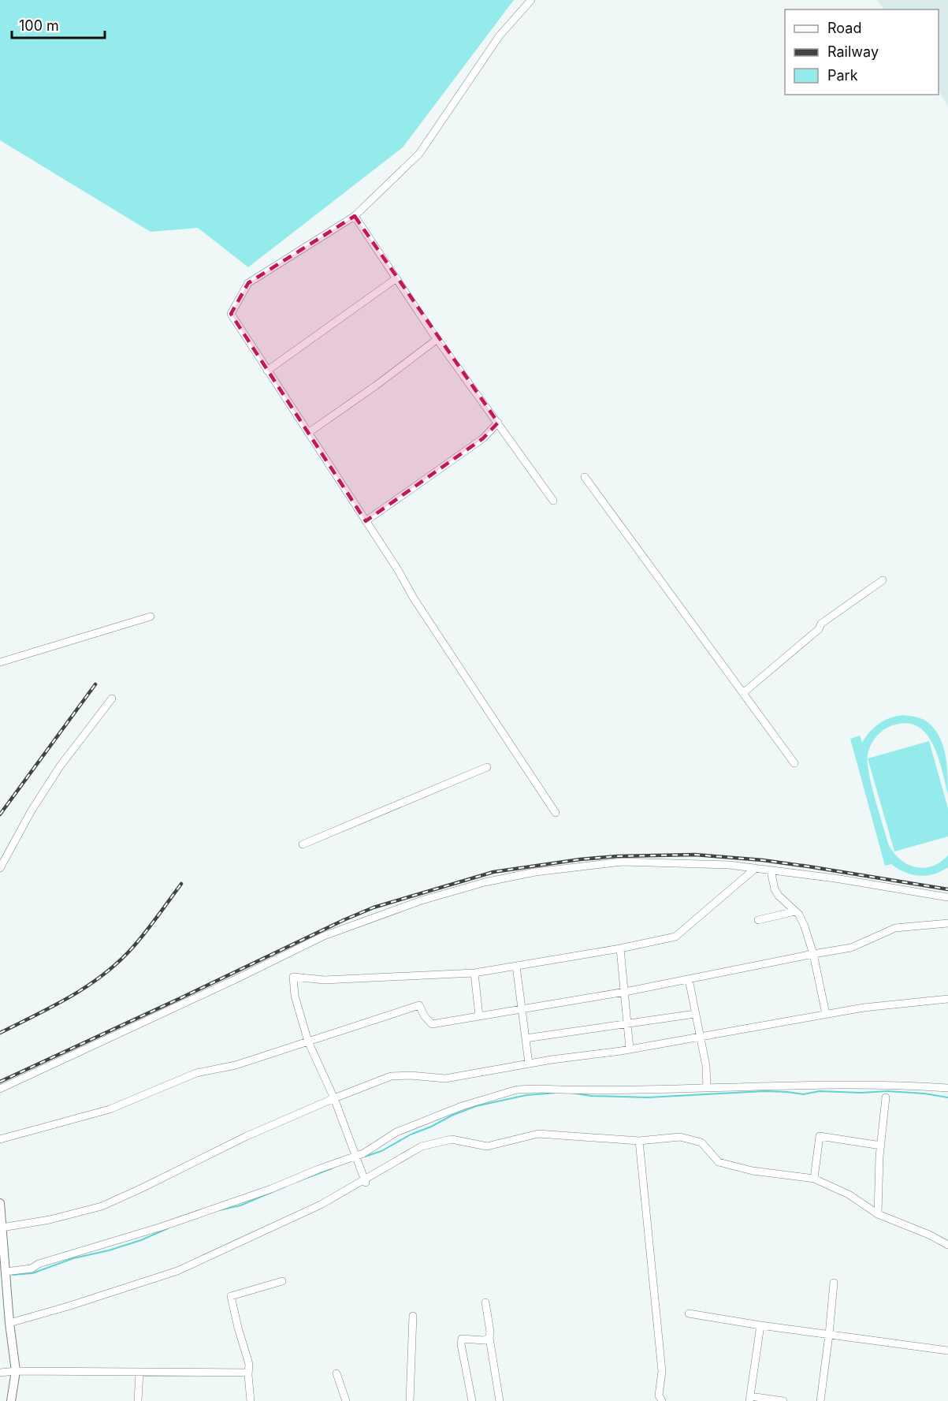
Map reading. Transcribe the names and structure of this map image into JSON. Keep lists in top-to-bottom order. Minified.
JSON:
{"legend":["Road","Railway","Park"],"scale_bar":"100 m"}
